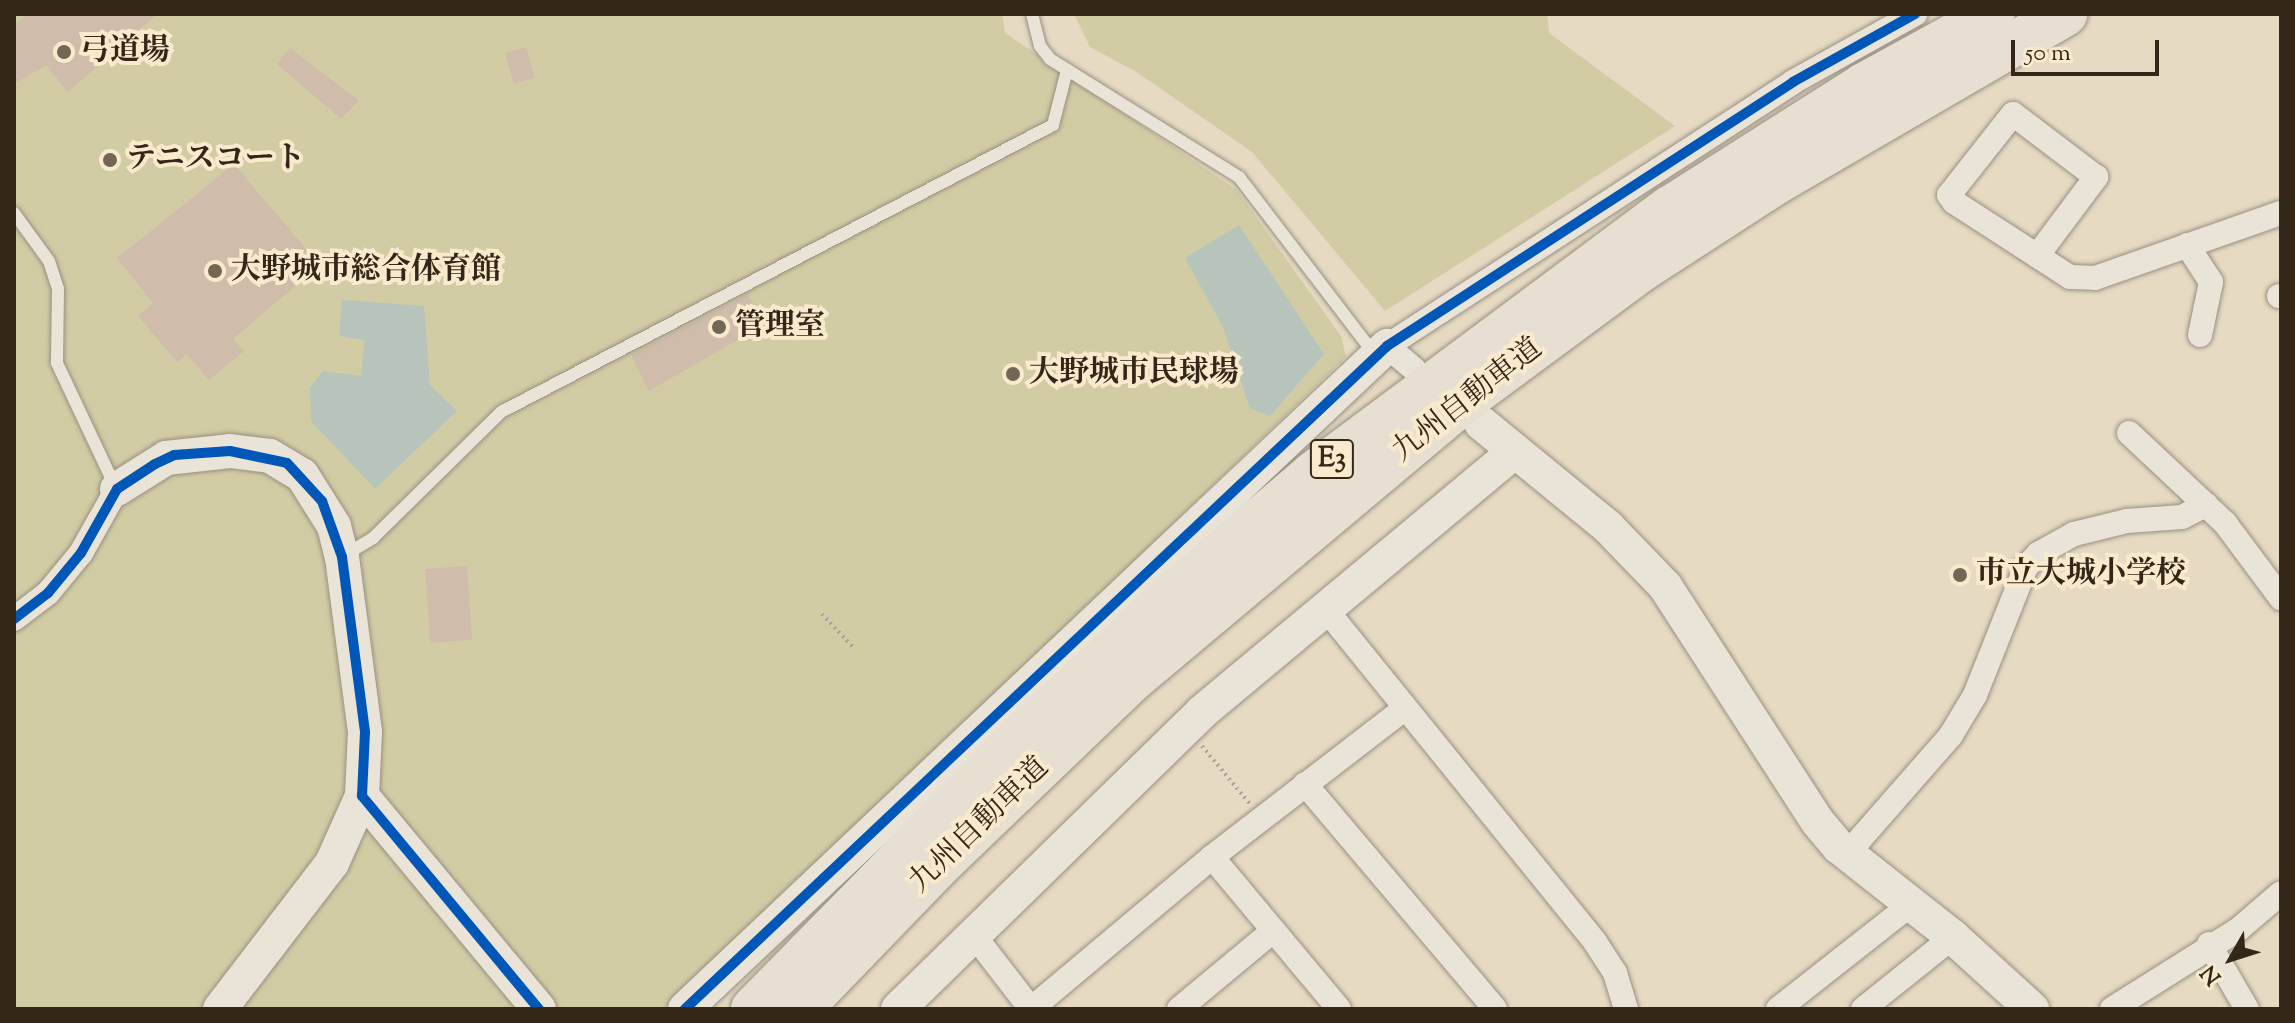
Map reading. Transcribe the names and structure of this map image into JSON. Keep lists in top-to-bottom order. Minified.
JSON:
{"streets":{"highway":["九州自動車道","E3"]},"places":["弓道場","テニスコート","大野城市総合体育館","管理室","大野城市民球場","市立大城小学校"],"scale_bar":"50 m","north":"bottom left"}
